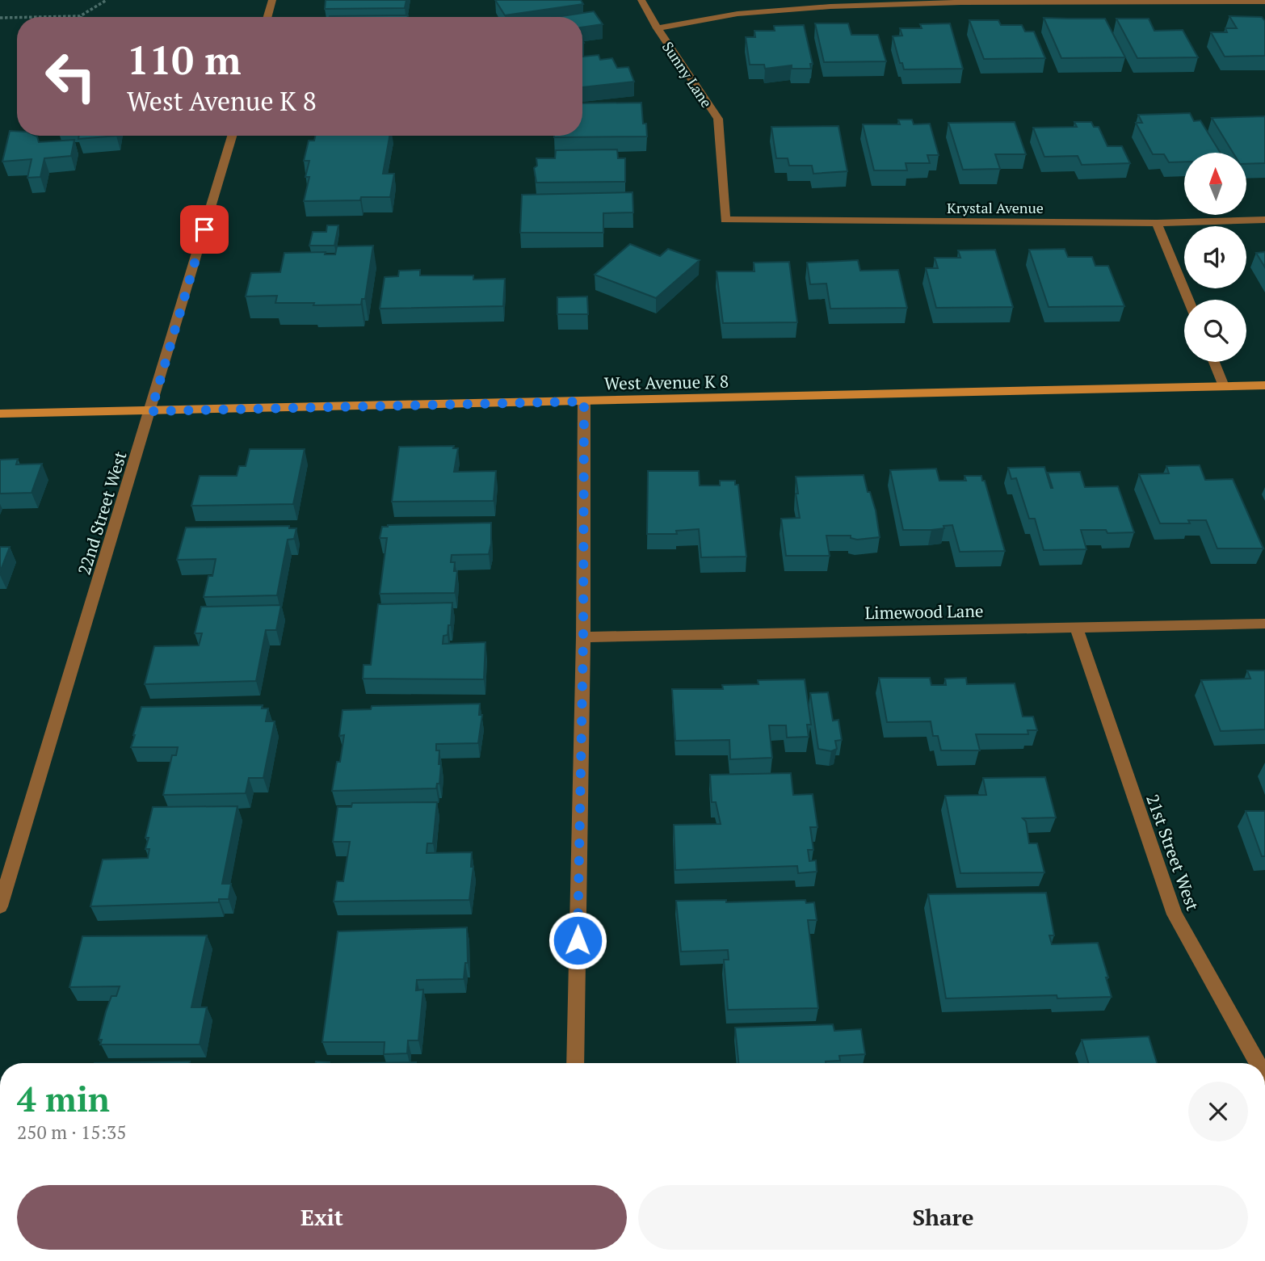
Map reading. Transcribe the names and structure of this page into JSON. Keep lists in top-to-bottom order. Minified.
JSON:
{"streets":{"street":["Sunny Lane","Krystal Avenue","West Avenue K 8","22nd Street West","Limewood Lane","21st Street West"]},"crossings":[["Sunny Lane","Krystal Avenue"],["West Avenue K 8","22nd Street West"],["Limewood Lane","21st Street West"]],"north":"top","page":{"turn":["110 m","West Avenue K 8"],"heading":["4 min","250 m · 15:35"],"buttons":["Exit","Share"]}}
